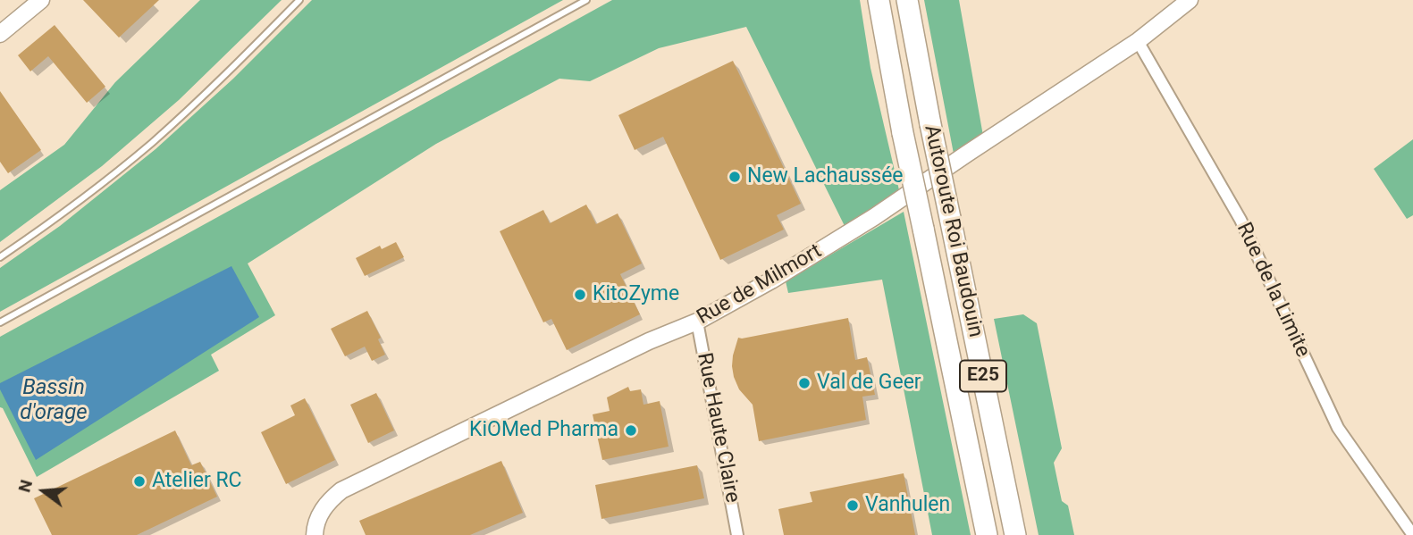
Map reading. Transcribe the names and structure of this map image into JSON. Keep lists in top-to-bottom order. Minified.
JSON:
{"streets":{"highway":["Autoroute Roi Baudouin","E25"],"street":["Rue de Milmort","Rue de la Limite","Rue Haute Claire"]},"crossings":[["Rue de Milmort","Rue de la Limite"],["Rue de Milmort","Rue Haute Claire"]],"water":["Bassin d'orage"],"places":["New Lachaussée","KitoZyme","Val de Geer","KiOMed Pharma","Atelier RC","Vanhulen"],"north":"left"}
